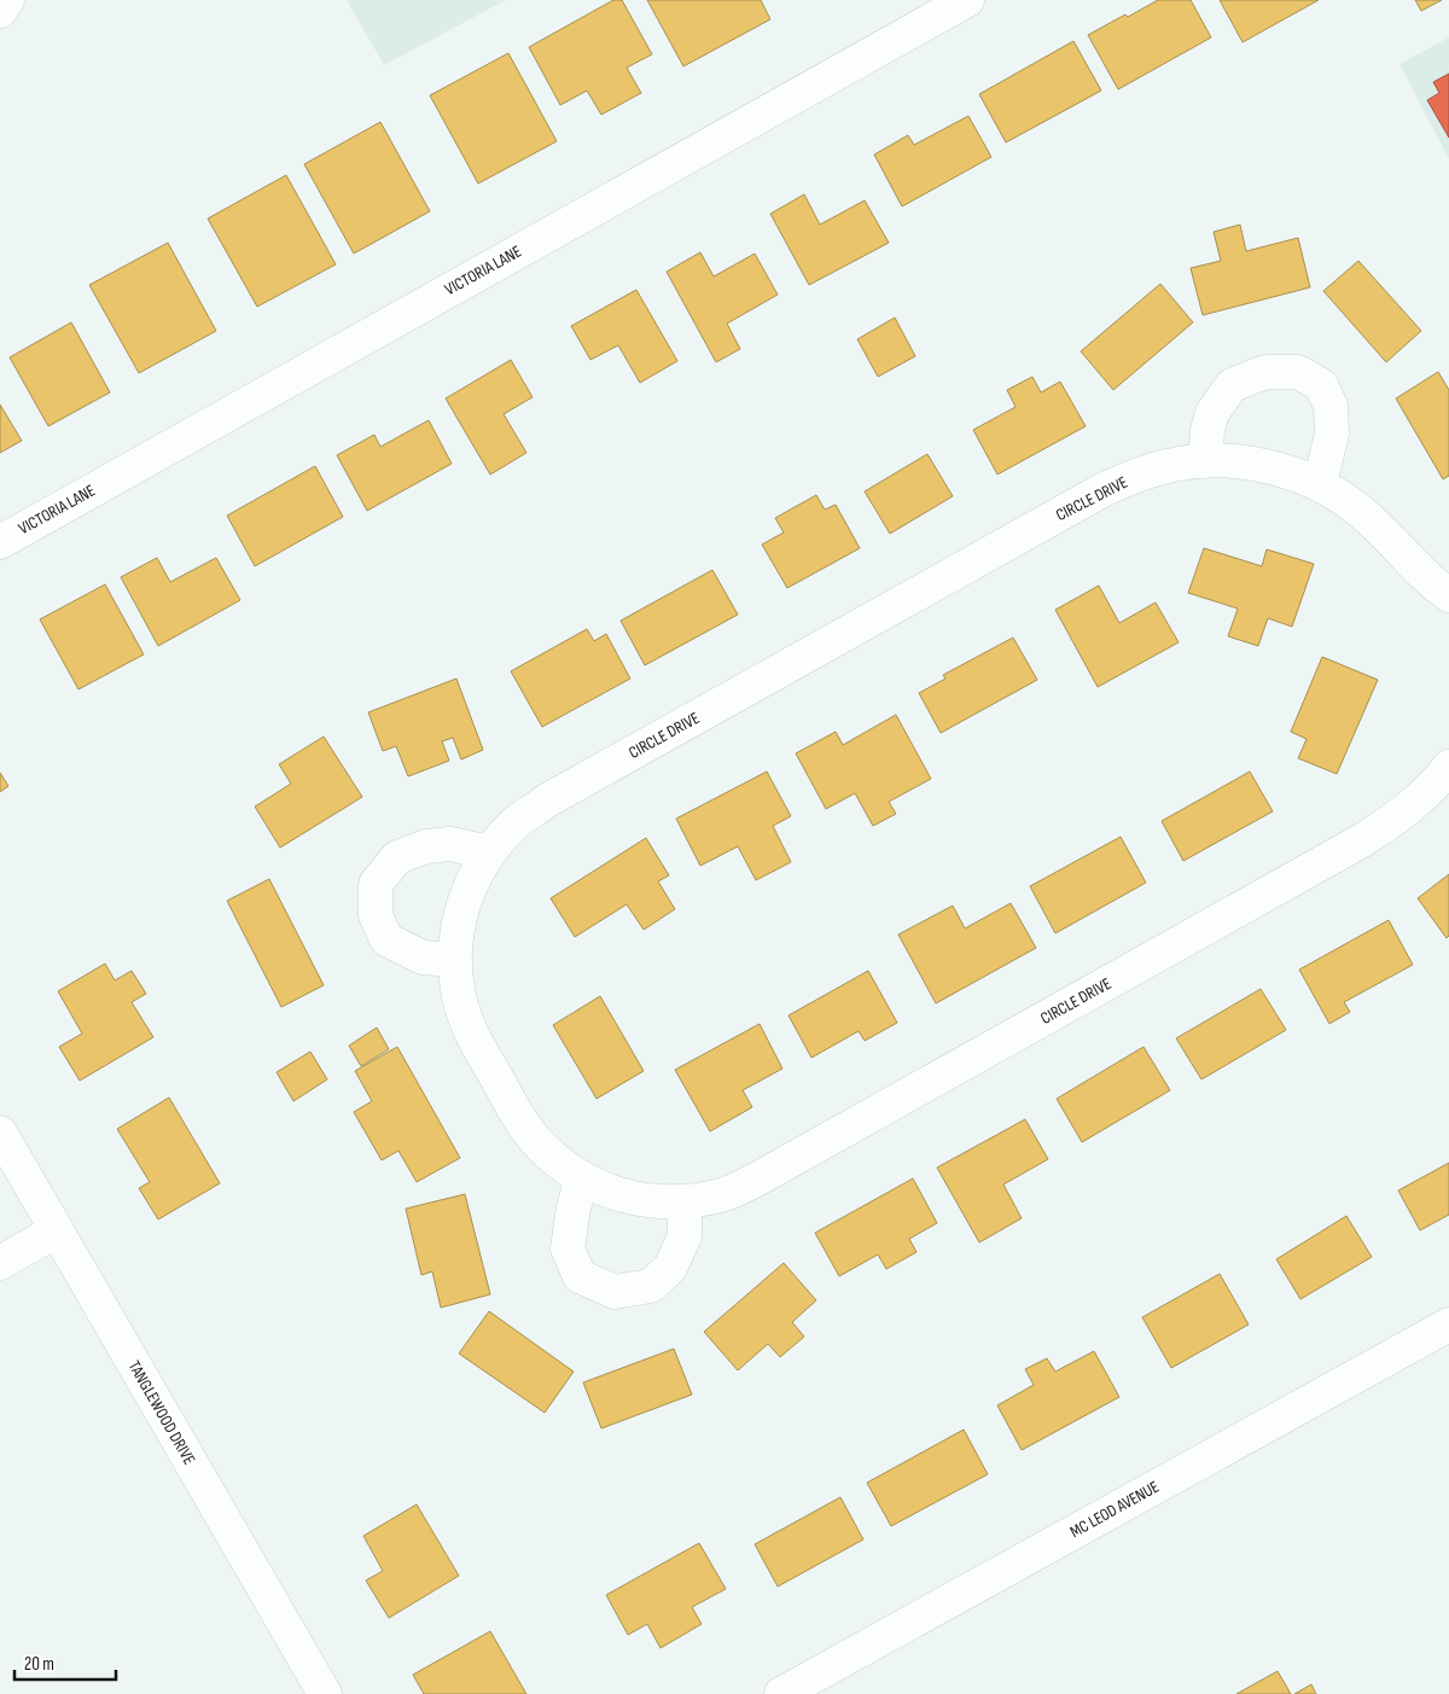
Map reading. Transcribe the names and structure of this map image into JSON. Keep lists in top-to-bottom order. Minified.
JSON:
{"streets":{"street":["VICTORIA LANE","CIRCLE DRIVE","TANGLEWOOD DRIVE","MC LEOD AVENUE"]},"scale_bar":"20 m"}
